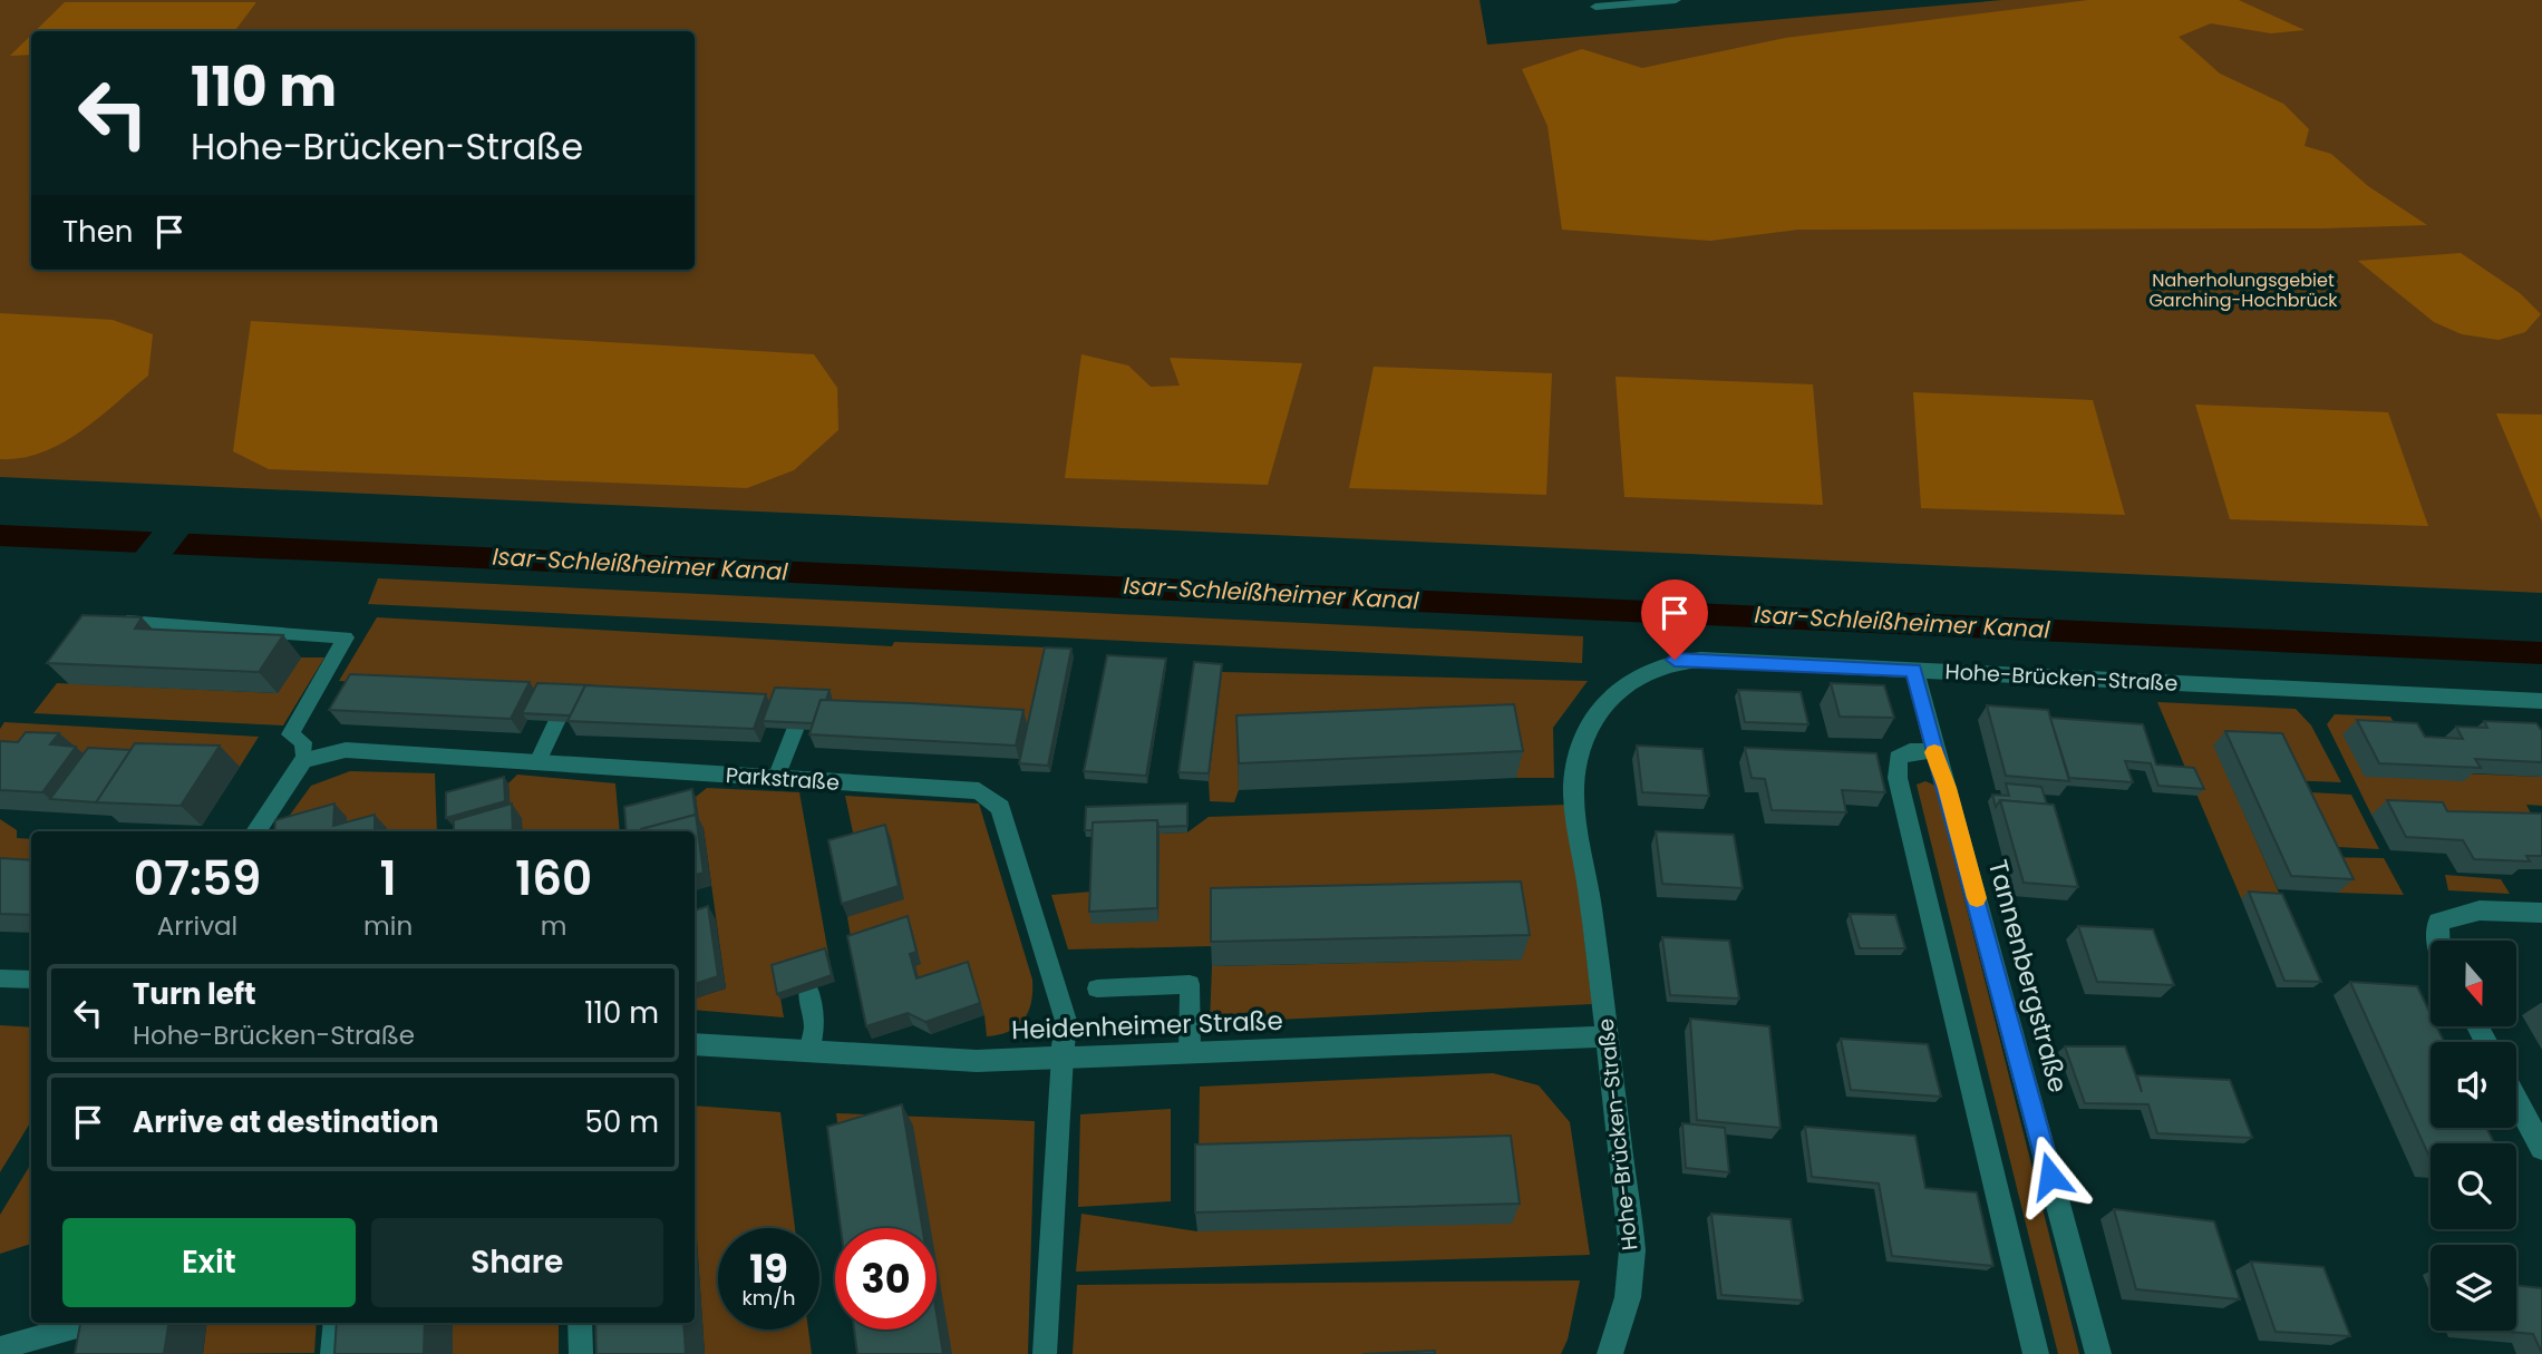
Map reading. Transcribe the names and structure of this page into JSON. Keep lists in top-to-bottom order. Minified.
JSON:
{"streets":{"street":["Hohe-Brücken-Straße","Parkstraße","Tannenbergstraße","Heidenheimer Straße"]},"crossings":[["Hohe-Brücken-Straße","Tannenbergstraße"],["Hohe-Brücken-Straße","Heidenheimer Straße"],["Parkstraße","Heidenheimer Straße"]],"water":["Isar-Schleißheimer Kanal"],"parks":["Naherholungsgebiet Garching-Hochbrück"],"north":"bottom","page":{"turn":["110 m","Hohe-Brücken-Straße"],"then":"Then","eta":["07:59","Arrival","1","min","160","m"],"list":[{"name":"Turn left","note":"Hohe-Brücken-Straße","value":"110 m"},{"name":"Arrive at destination","value":"50 m"}],"buttons":["Exit","Share"],"speed":"19 km/h","limit":"30"}}
